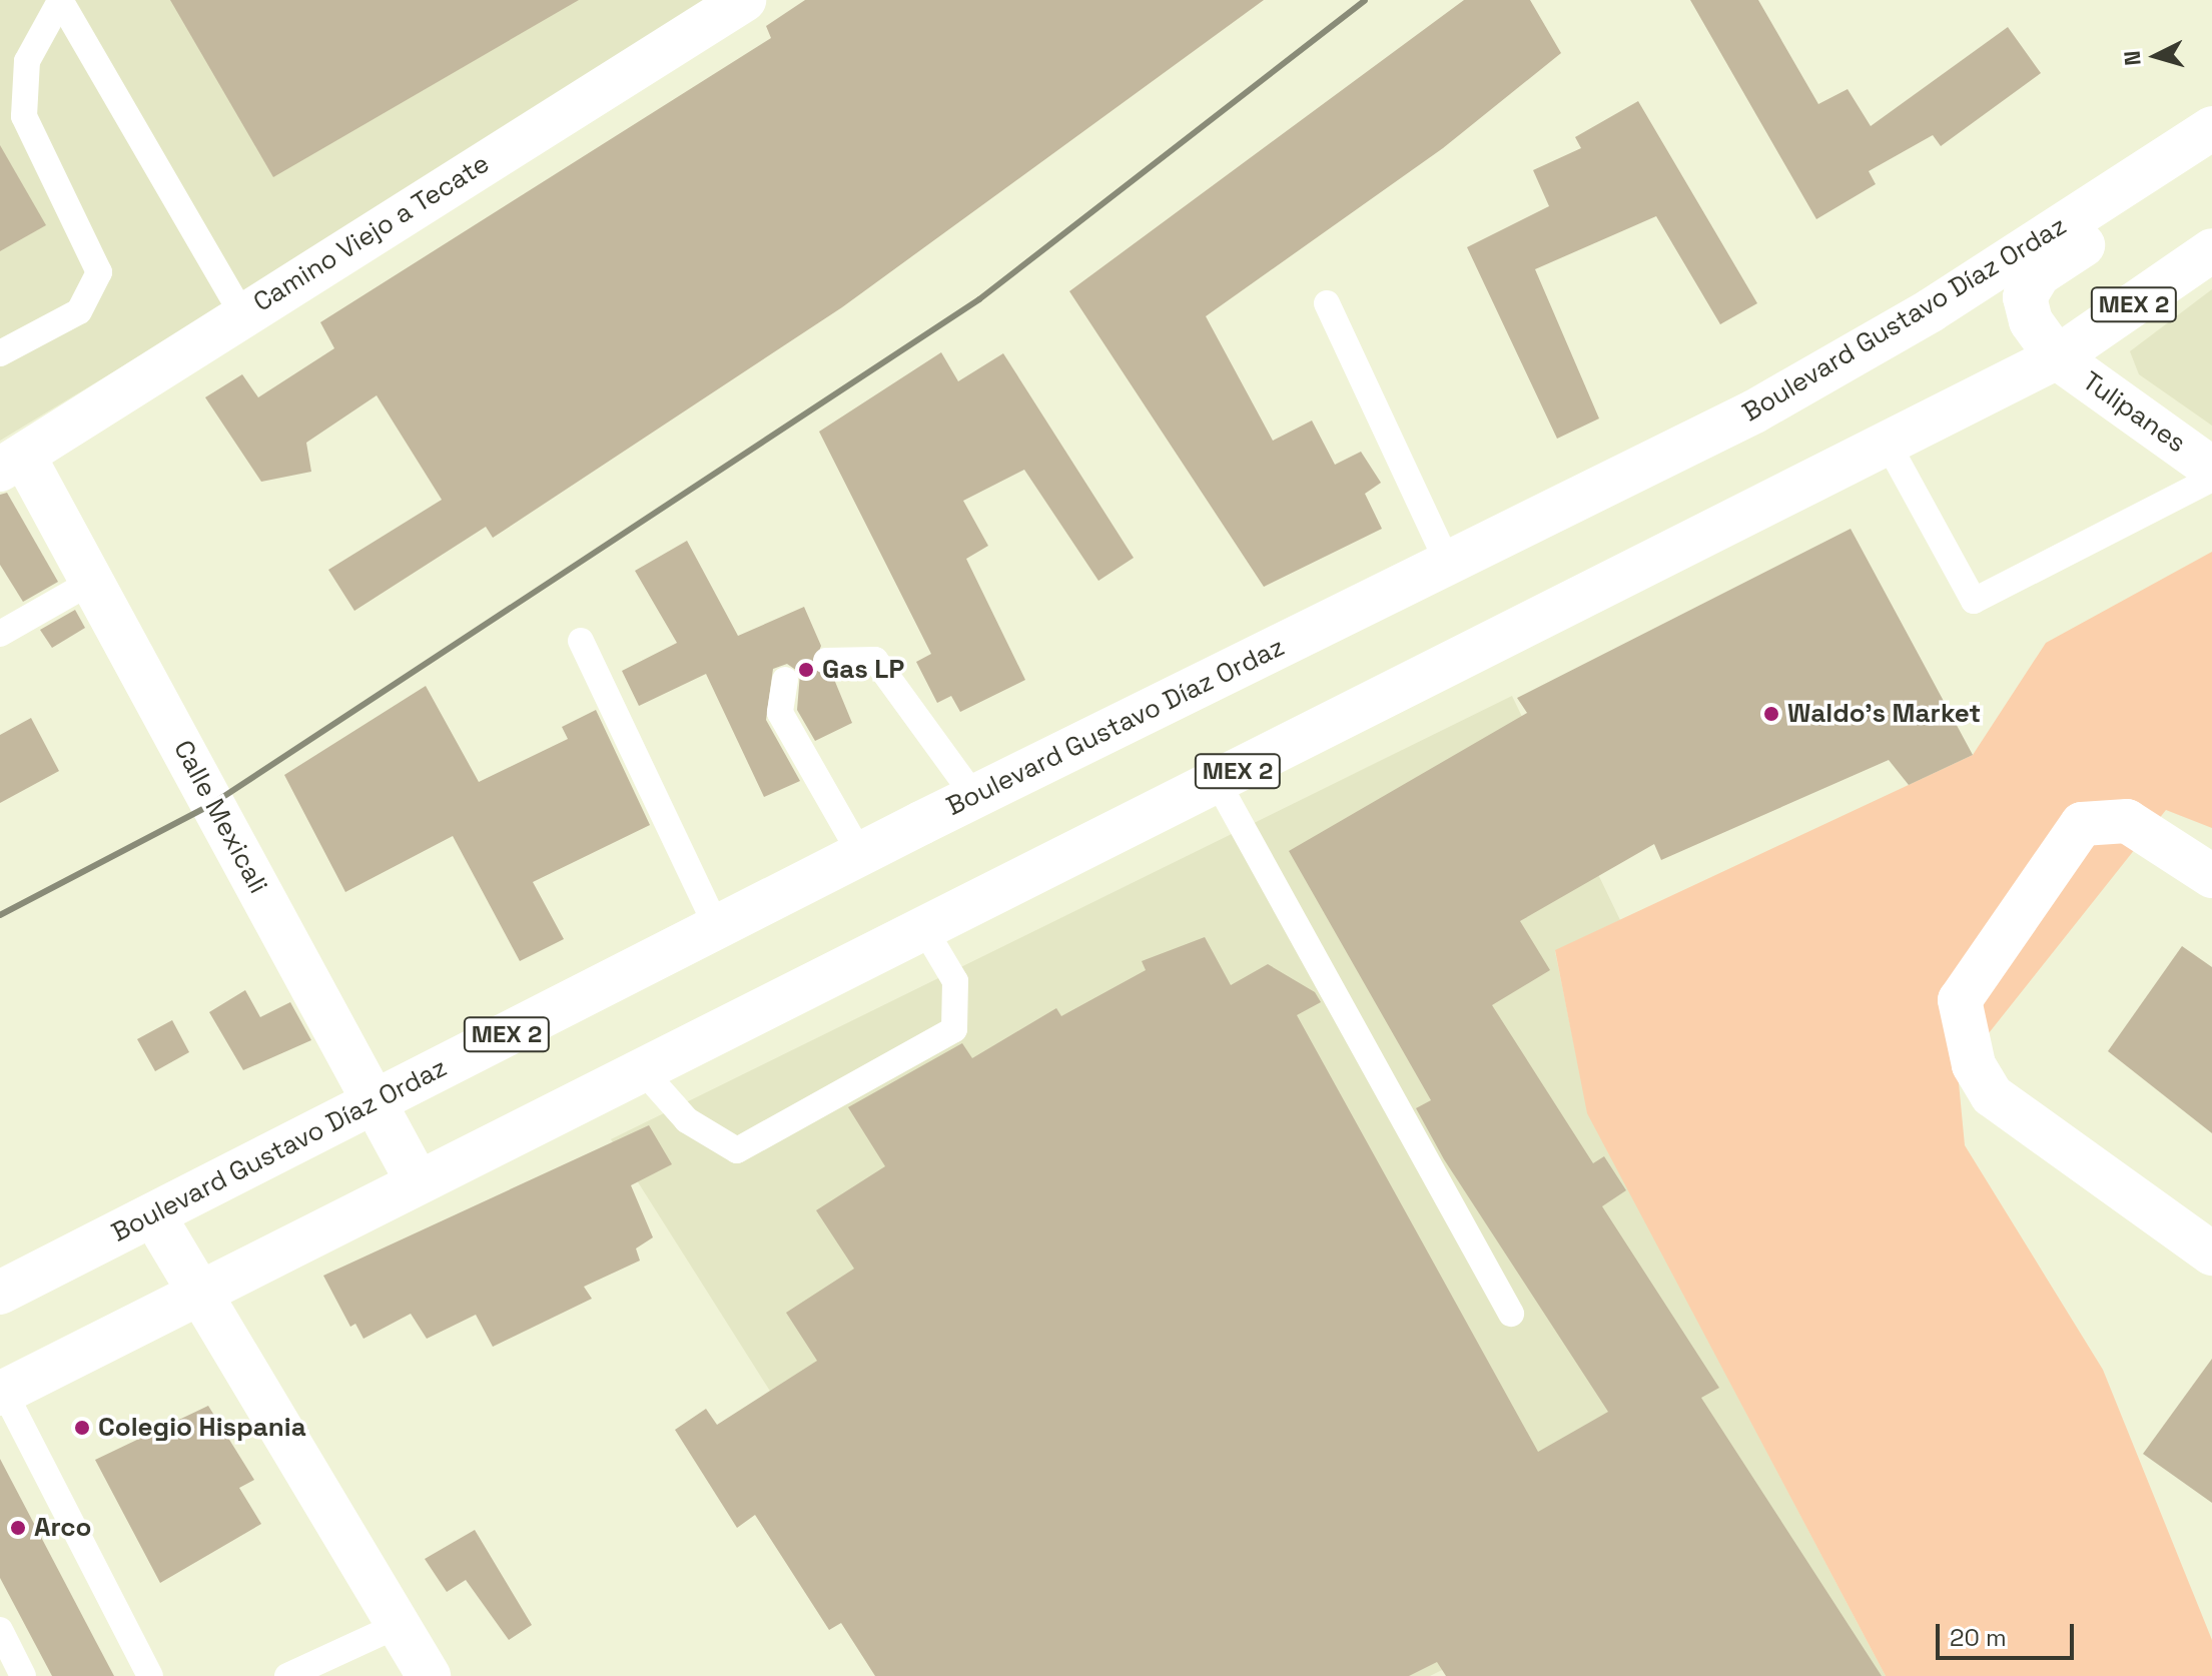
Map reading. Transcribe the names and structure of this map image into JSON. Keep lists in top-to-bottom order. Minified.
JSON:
{"streets":{"main road":["Camino Viejo a Tecate","MEX 2","Boulevard Gustavo Díaz Ordaz","Tulipanes","Calle Mexicali"]},"crossings":[["Camino Viejo a Tecate","Calle Mexicali"],["MEX 2","Tulipanes"],["MEX 2","Calle Mexicali"],["Boulevard Gustavo Díaz Ordaz","Calle Mexicali"]],"places":["Gas LP","Waldo's Market","Colegio Hispania","Arco"],"scale_bar":"20 m","north":"left"}
